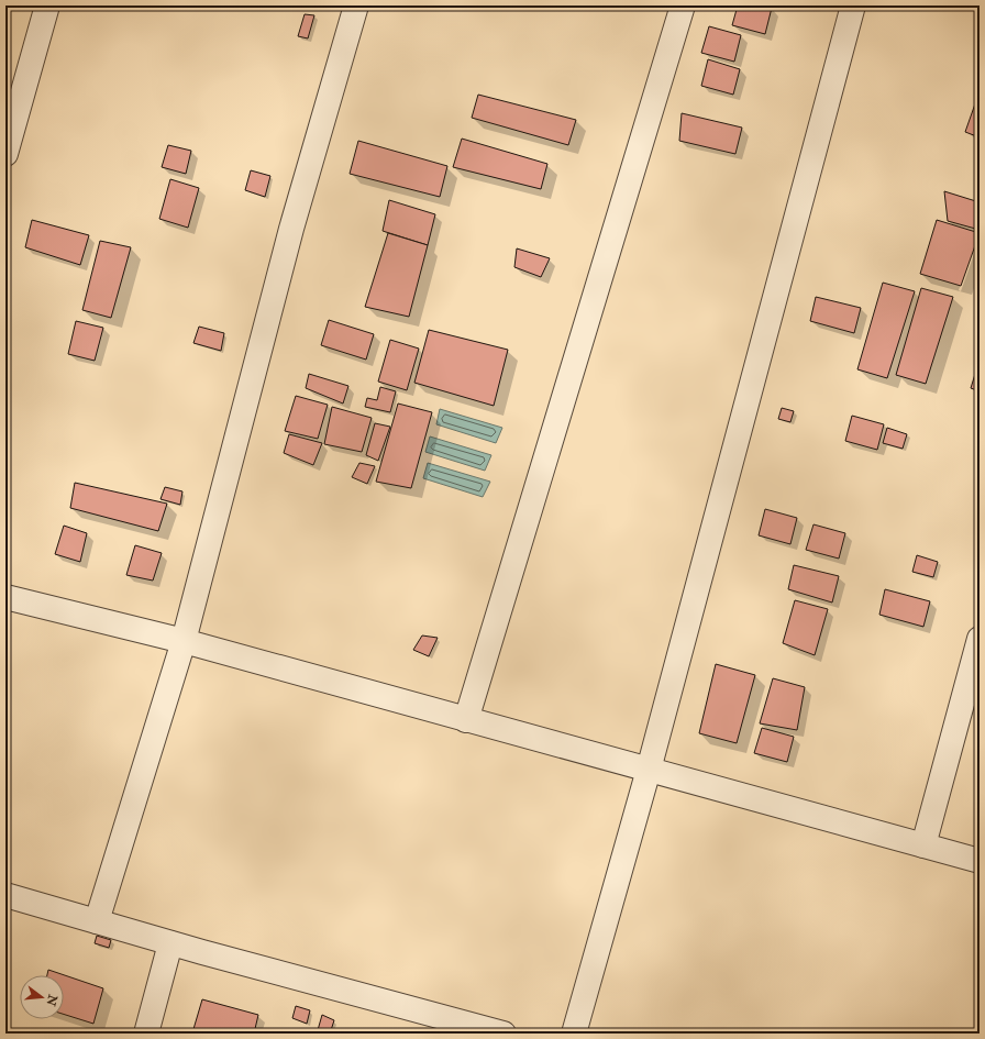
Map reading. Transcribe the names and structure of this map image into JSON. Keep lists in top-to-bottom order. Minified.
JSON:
{"north":"right"}
